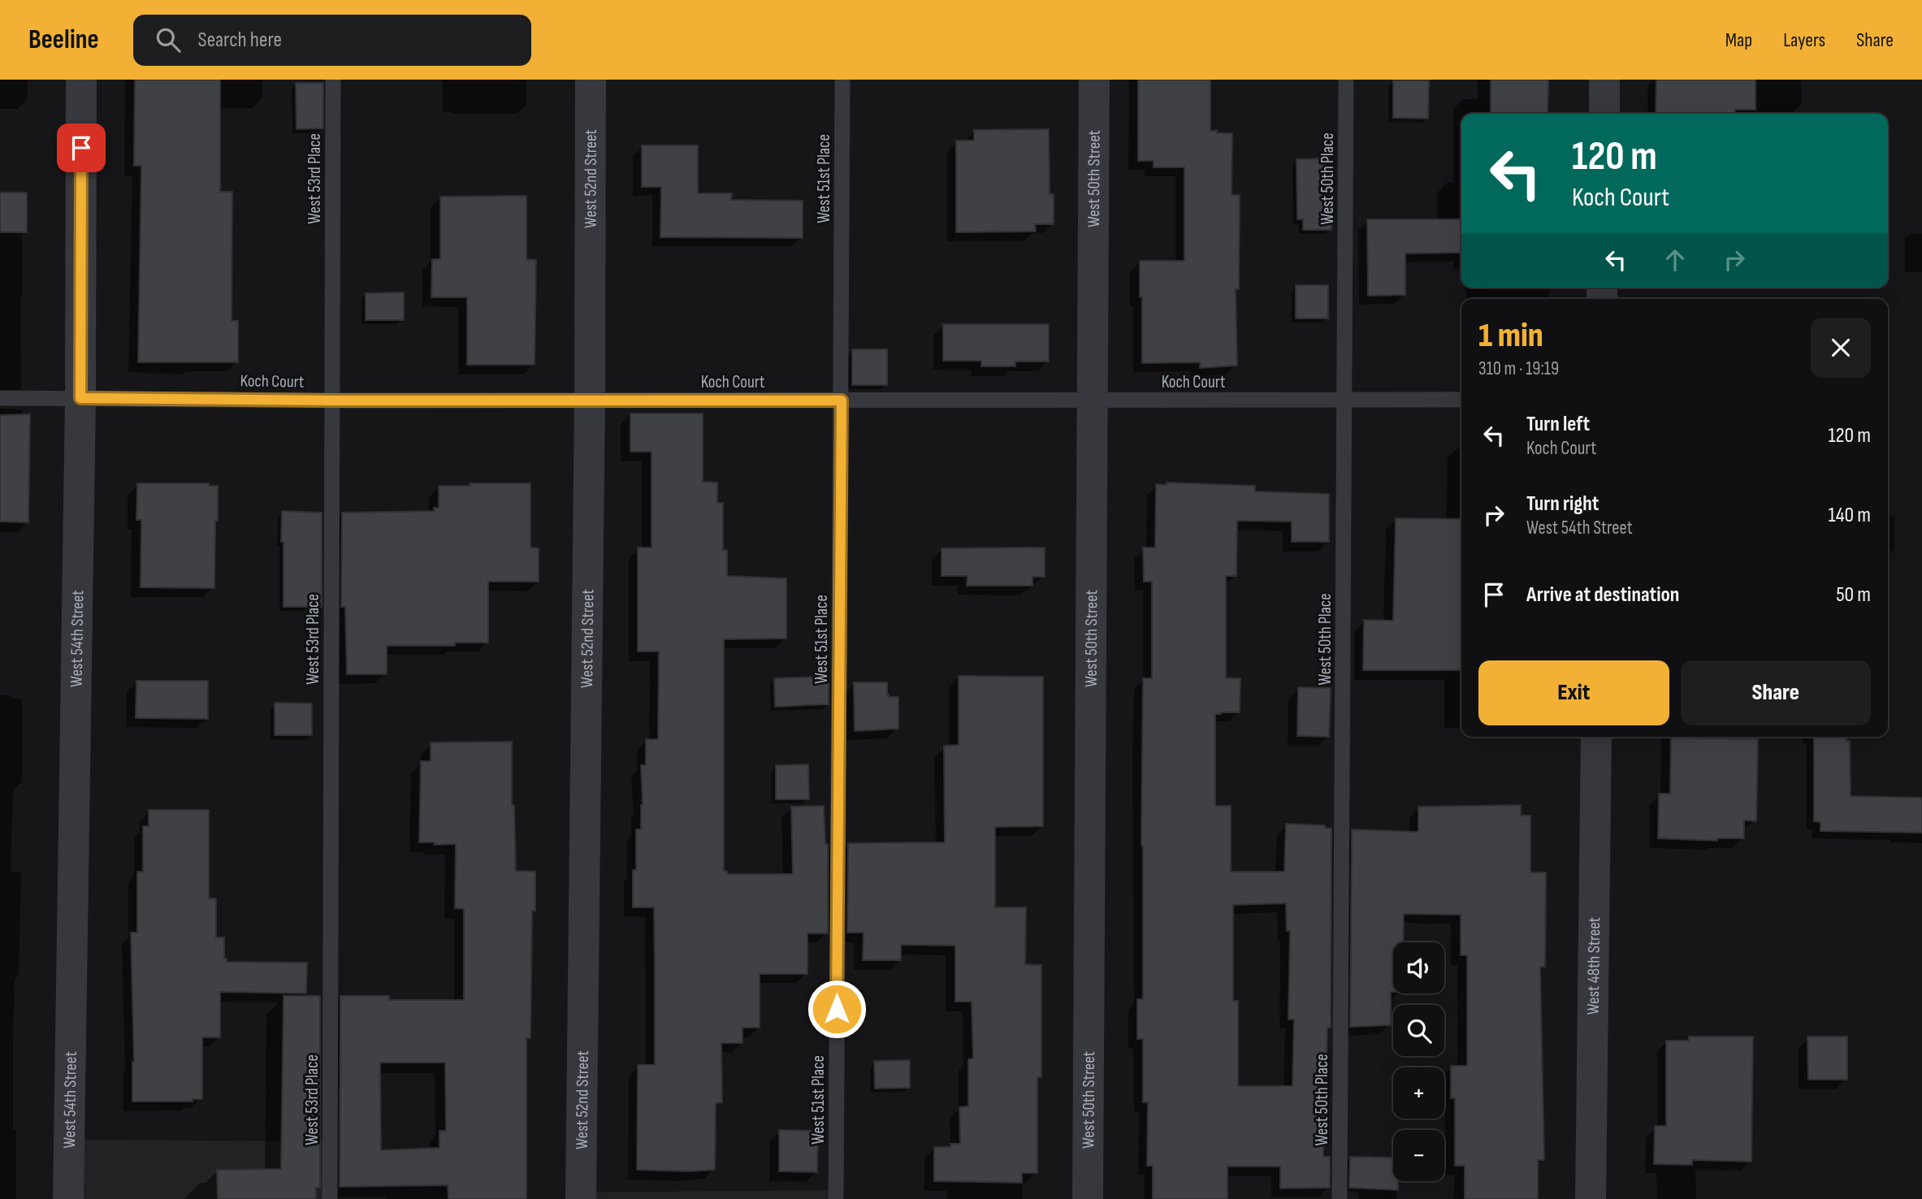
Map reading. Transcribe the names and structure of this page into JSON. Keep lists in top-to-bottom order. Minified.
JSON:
{"streets":{"street":["West 52nd Street","West 50th Street","West 54th Street","West 48th Street"],"lane":["West 53rd Place","West 51st Place","West 50th Place","Koch Court"]},"crossings":[["West 53rd Place","Koch Court"],["West 52nd Street","Koch Court"],["West 51st Place","Koch Court"],["West 50th Street","Koch Court"],["West 50th Place","Koch Court"],["Koch Court","West 54th Street"]],"page":{"header":"Beeline","search":"Search here","nav":["Map","Layers","Share"],"turn":["120 m","Koch Court"],"heading":["1 min","310 m · 19:19"],"list":[{"name":"Turn left","note":"Koch Court","value":"120 m"},{"name":"Turn right","note":"West 54th Street","value":"140 m"},{"name":"Arrive at destination","value":"50 m"}],"buttons":["Exit","Share"],"map_buttons":["+","−"]}}
